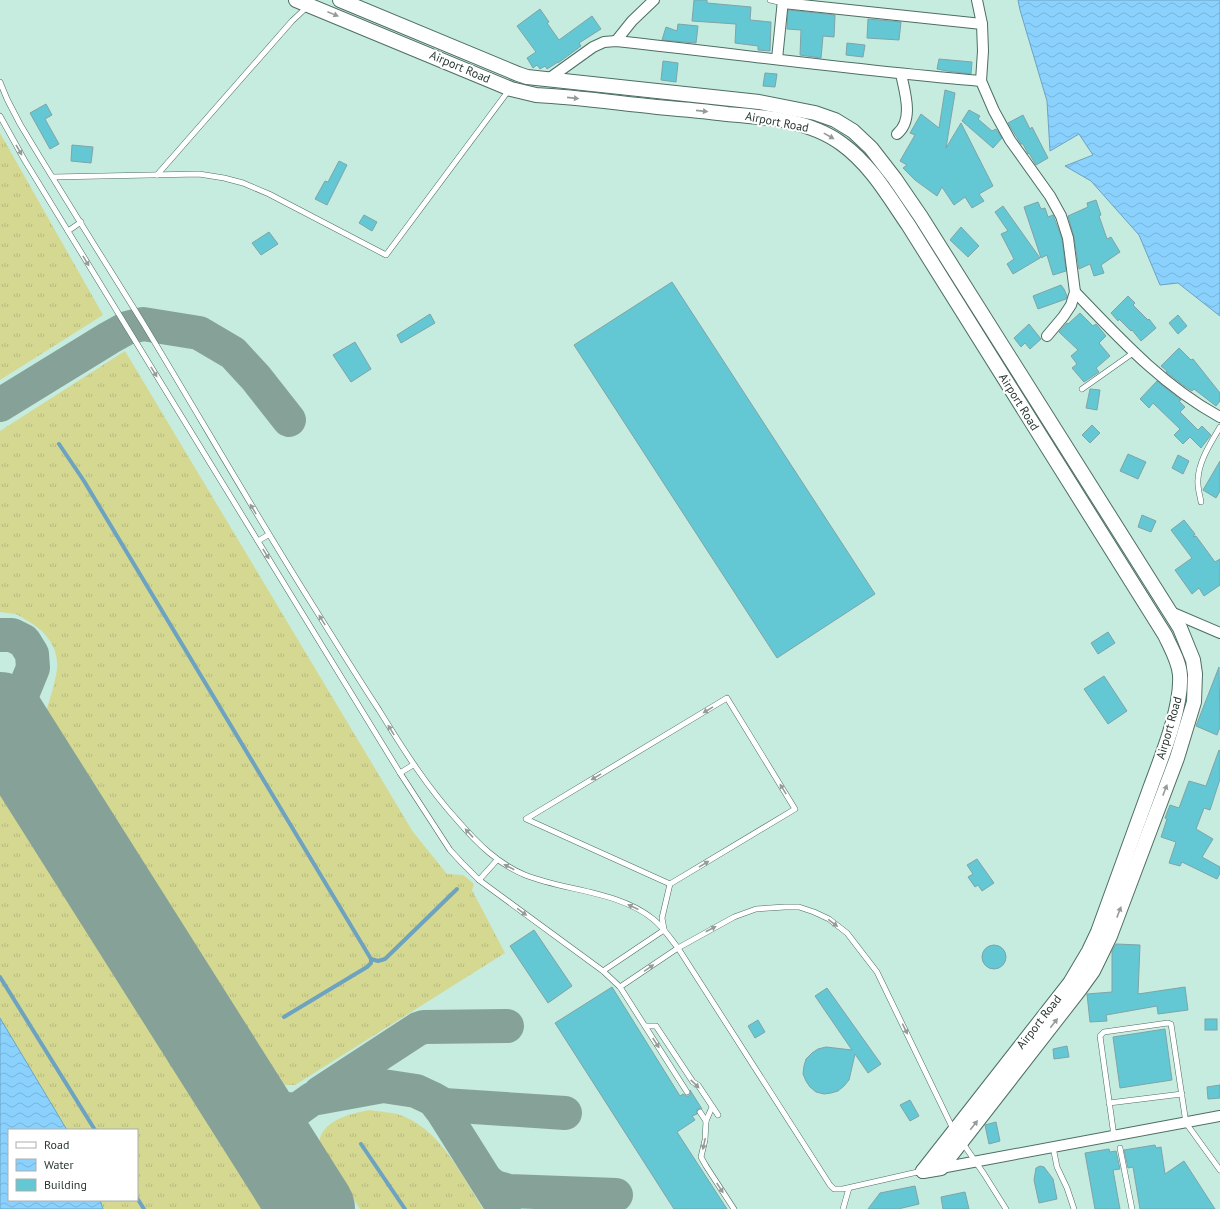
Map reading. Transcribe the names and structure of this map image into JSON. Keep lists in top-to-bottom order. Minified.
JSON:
{"streets":{"main road":["Airport Road"]},"legend":["Road","Water","Building"]}
